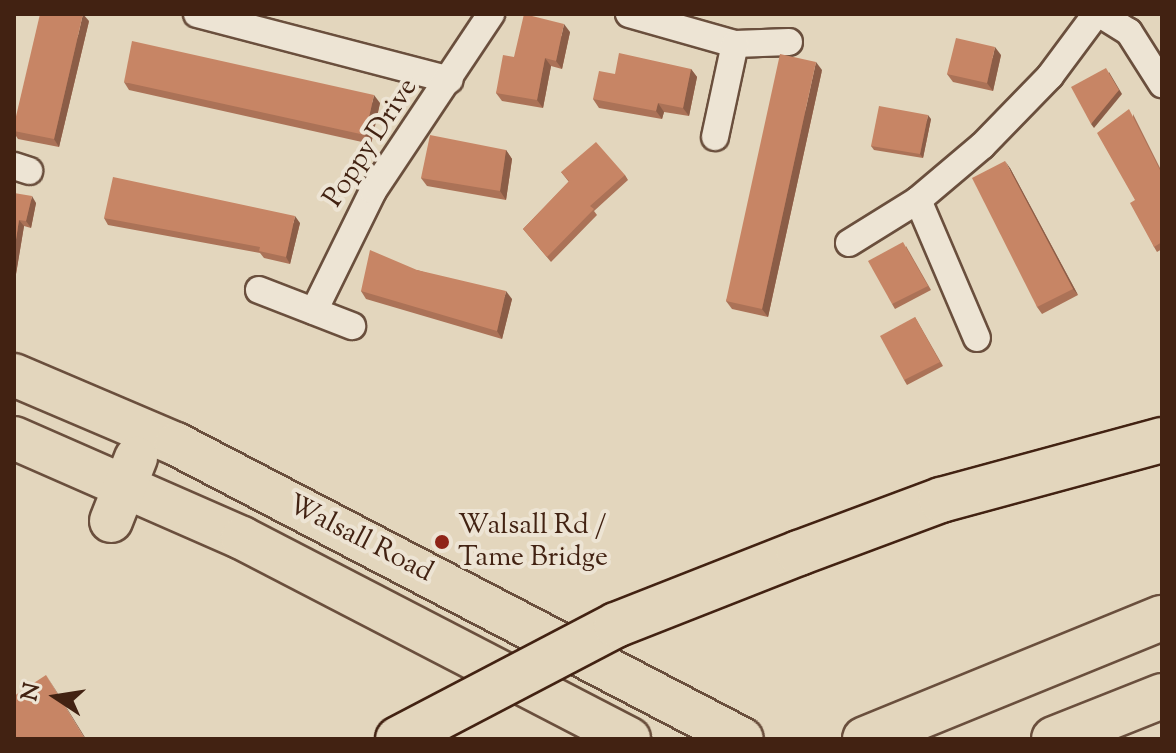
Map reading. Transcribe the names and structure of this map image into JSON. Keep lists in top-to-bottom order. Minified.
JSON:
{"streets":{"main road":["Walsall Road"],"street":["Poppy Drive"]},"places":["Walsall Rd / Tame Bridge"],"north":"left"}
